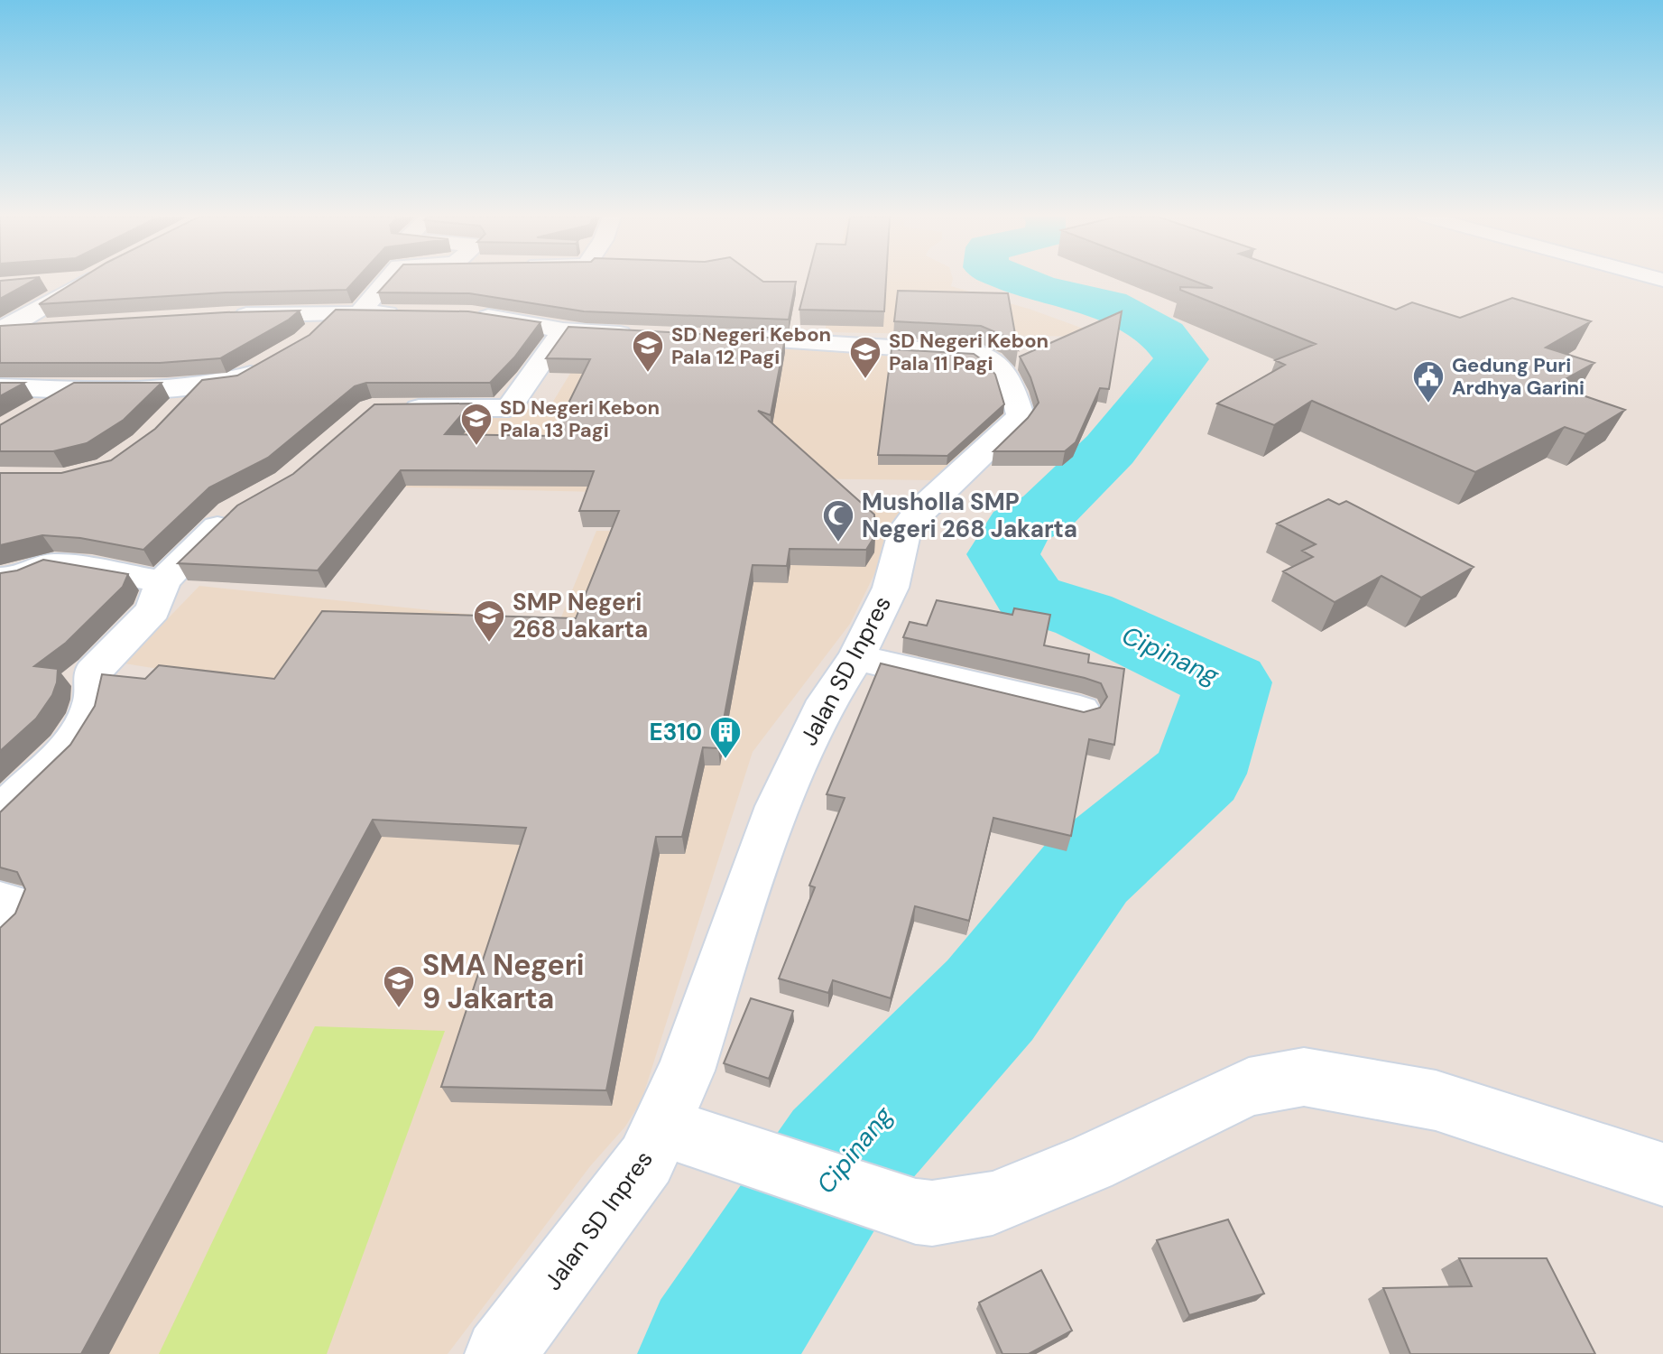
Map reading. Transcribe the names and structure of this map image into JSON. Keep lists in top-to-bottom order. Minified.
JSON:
{"streets":{"street":["Jalan SD Inpres"]},"water":["Cipinang"],"places":{"school or university":["SD Negeri Kebon Pala 12 Pagi","SD Negeri Kebon Pala 11 Pagi","SD Negeri Kebon Pala 13 Pagi","SMP Negeri 268 Jakarta","SMA Negeri 9 Jakarta"],"public building":["Gedung Puri Ardhya Garini"],"mosque":["Musholla SMP Negeri 268 Jakarta"],"building":["E310"]}}
